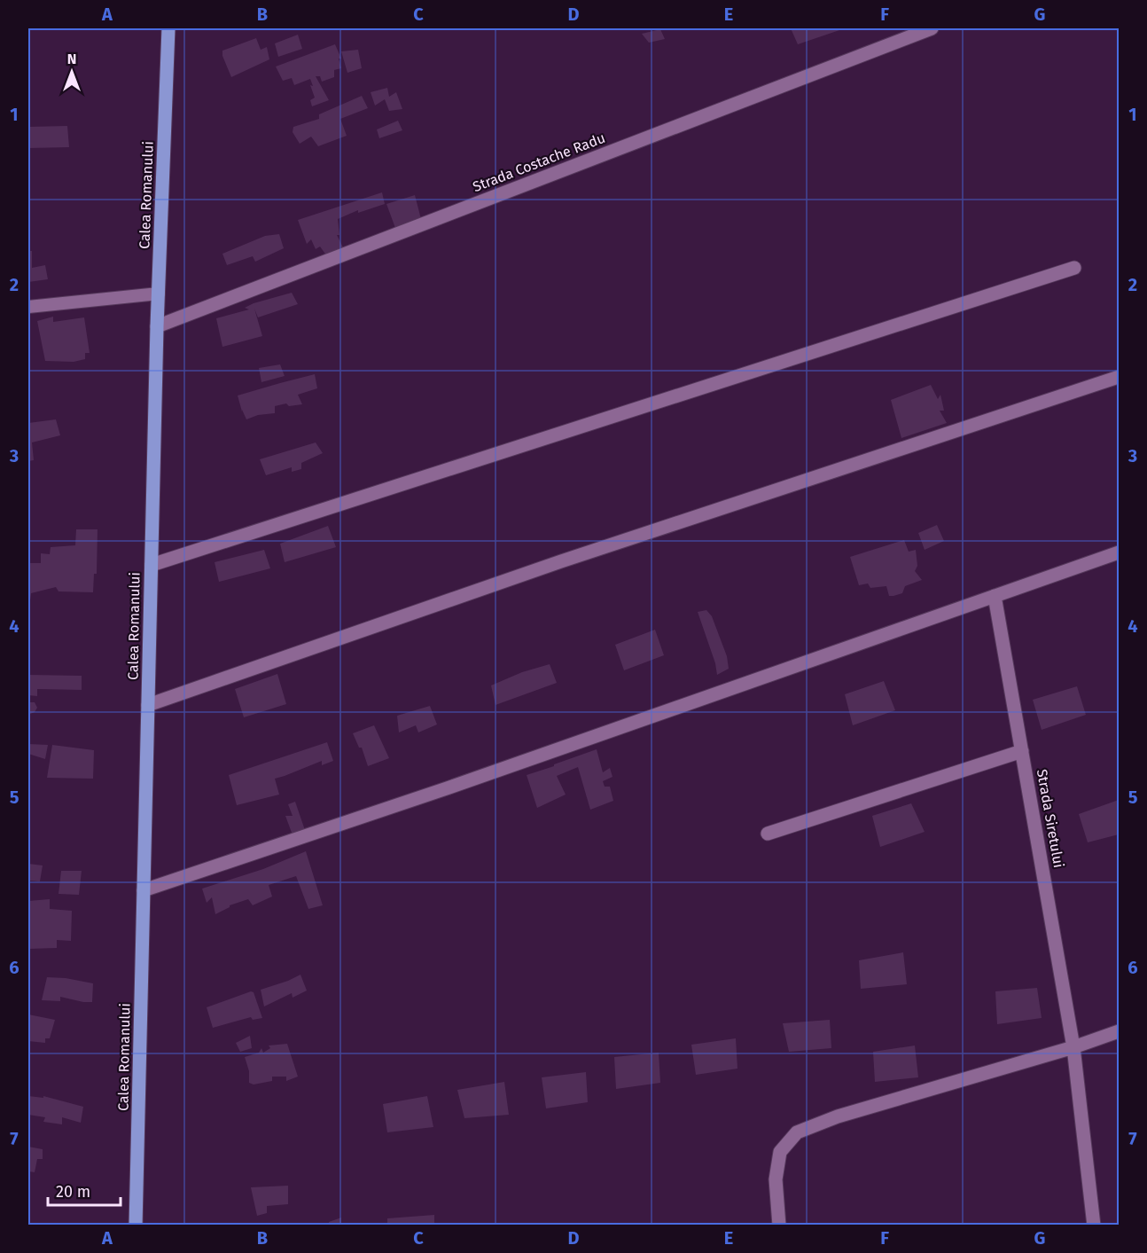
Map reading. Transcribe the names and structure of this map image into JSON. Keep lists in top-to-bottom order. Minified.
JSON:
{"streets":{"main road":["Calea Romanului"],"street":["Strada Costache Radu","Strada Siretului"]},"crossings":[["Strada Costache Radu","Calea Romanului"]],"scale_bar":"20 m","north":"top","grid":{"columns":["A","B","C","D","E","F","G"],"rows":["1","2","3","4","5","6","7"]}}
